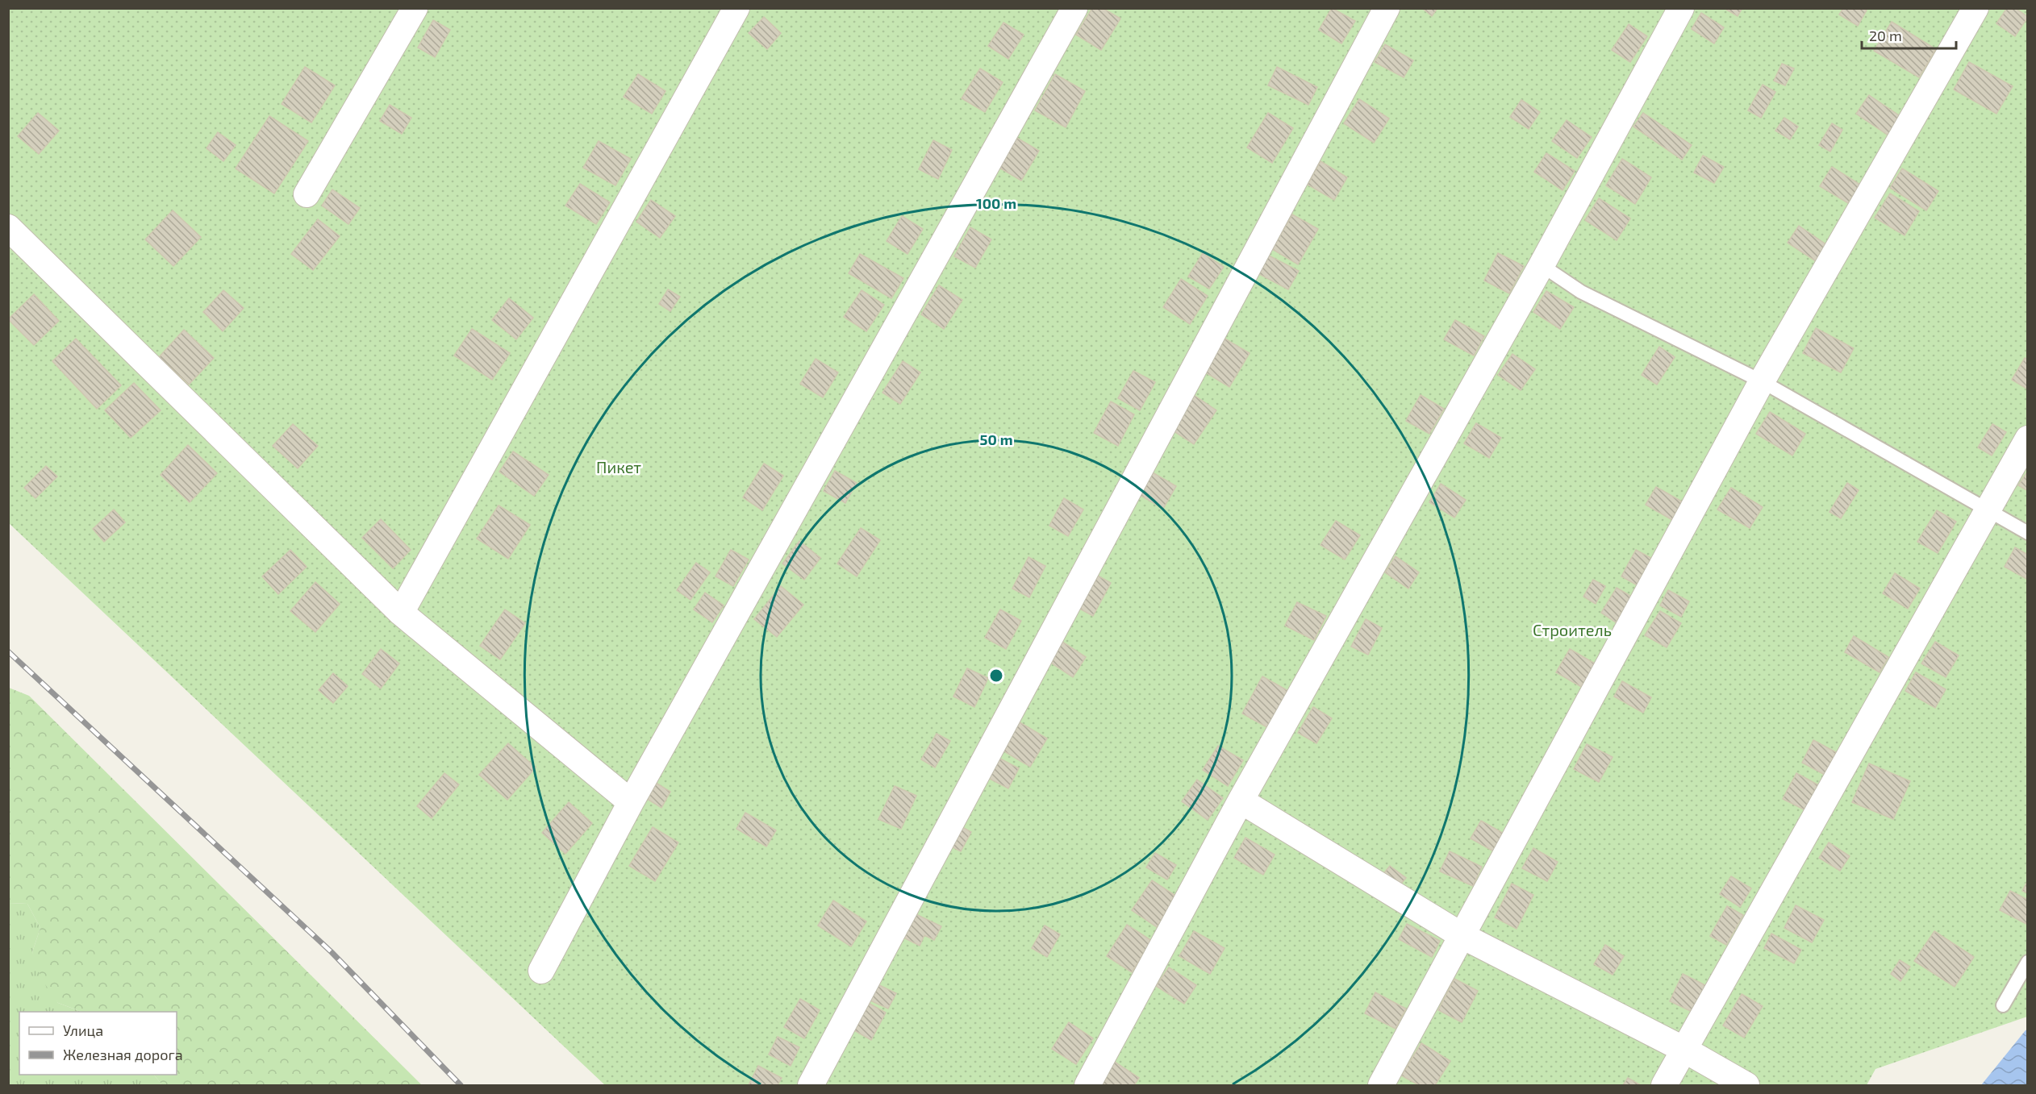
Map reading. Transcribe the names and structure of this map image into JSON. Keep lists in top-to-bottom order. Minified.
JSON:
{"parks":["Пикет","Строитель"],"legend":["Улица","Железная дорога"],"scale_bar":"20 m","rings":["100 m","50 m"]}
